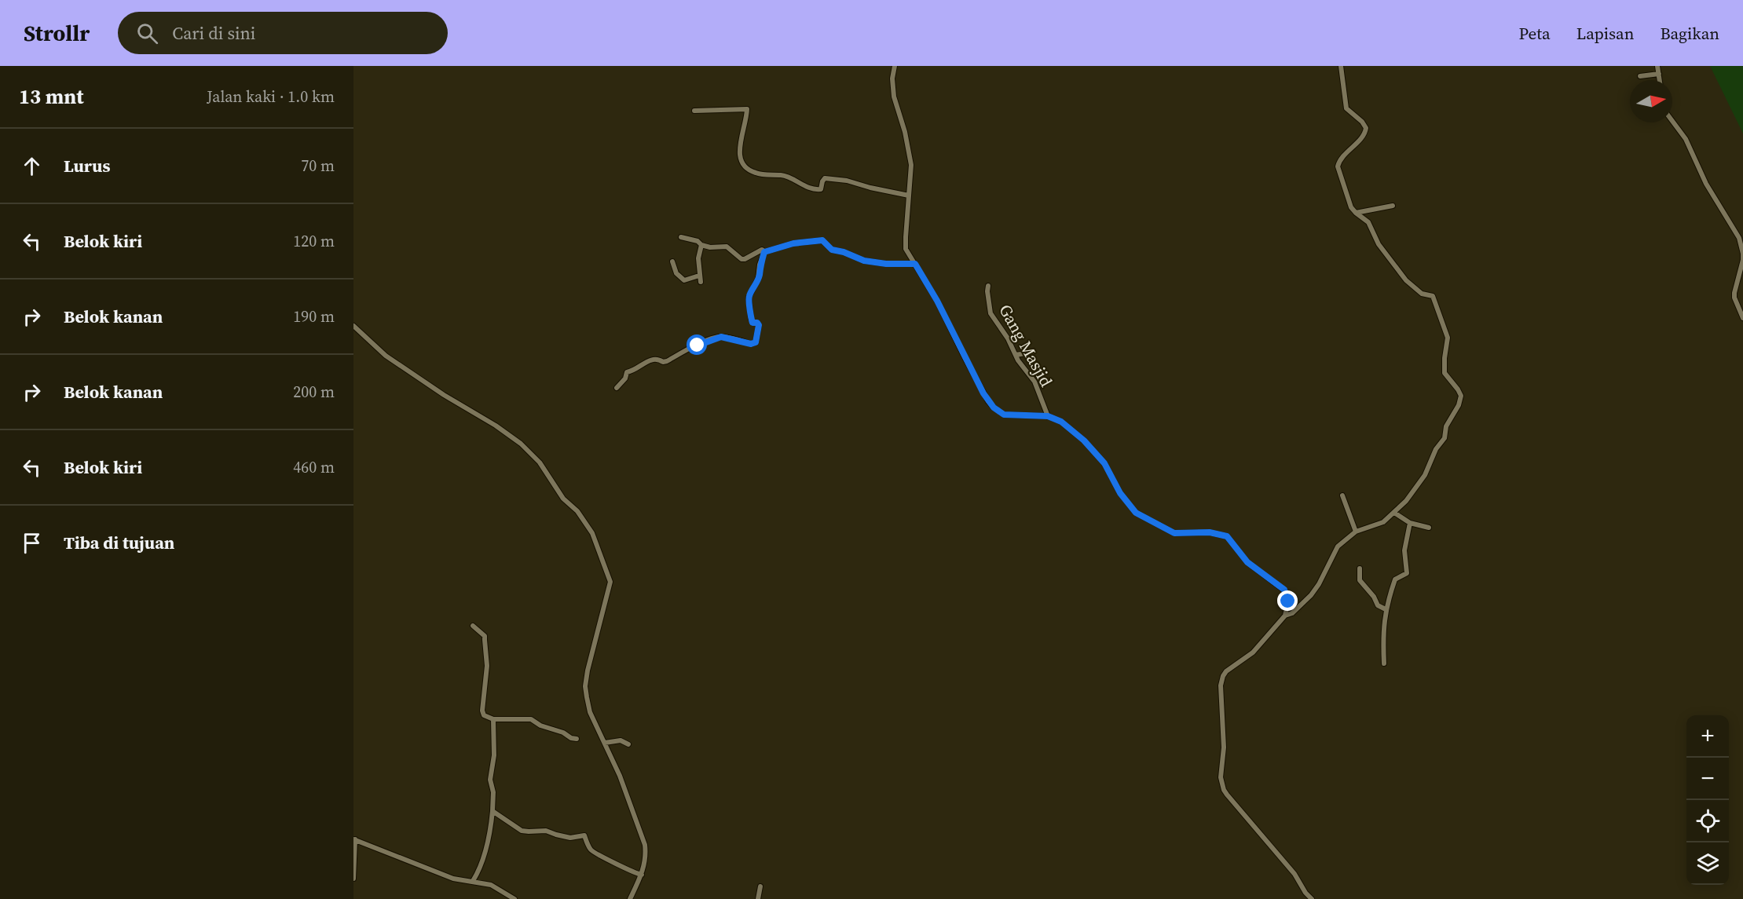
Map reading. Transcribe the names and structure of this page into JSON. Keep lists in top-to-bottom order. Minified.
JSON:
{"streets":{"street":["Gang Masjid"]},"north":"right","page":{"header":"Strollr","search":"Cari di sini","nav":["Peta","Lapisan","Bagikan"],"heading":["13 mnt","Jalan kaki · 1.0 km"],"list":[["Lurus","70 m"],["Belok kiri","120 m"],["Belok kanan","190 m"],["Belok kanan","200 m"],["Belok kiri","460 m"],"Tiba di tujuan"],"map_buttons":["+","−"]}}
